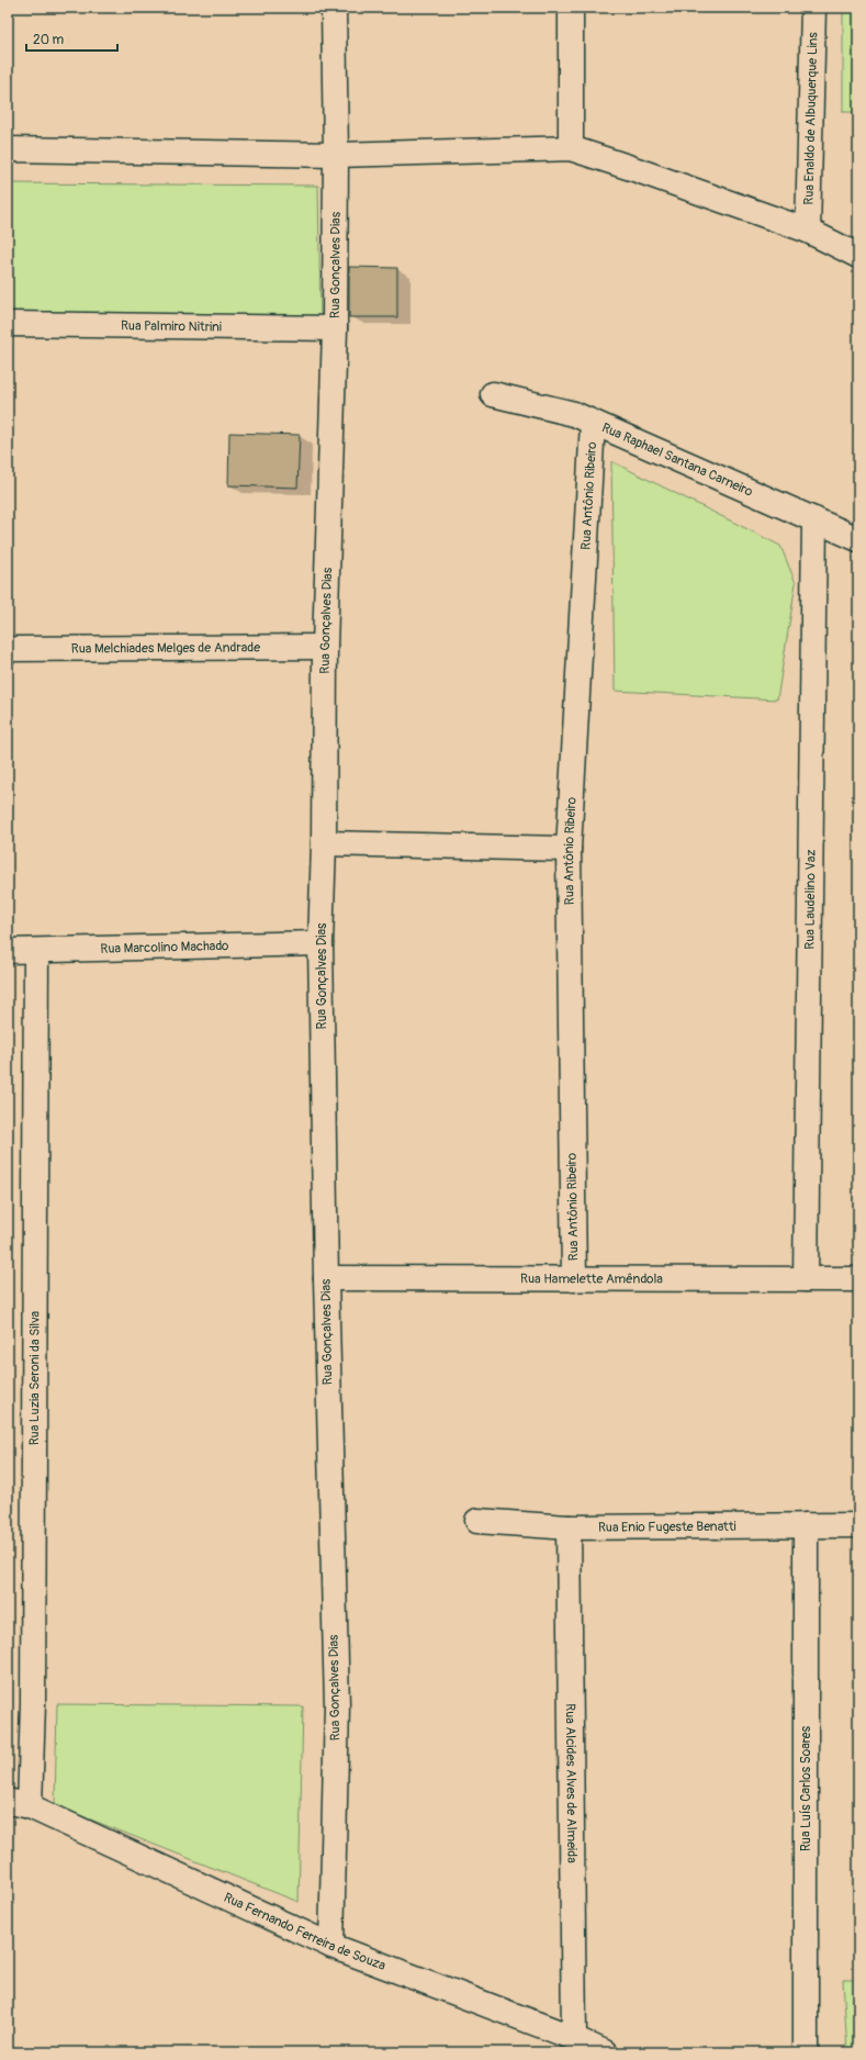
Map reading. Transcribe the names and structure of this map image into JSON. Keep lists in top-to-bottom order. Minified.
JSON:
{"streets":{"street":["Rua Enaldo de Albuquerque Lins","Rua Gonçalves Dias","Rua Palmiro Nitrini","Rua Raphael Santana Carneiro","Rua Antônio Ribeiro","Rua Melchiades Melges de Andrade","Rua Laudelino Vaz","Rua Marcolino Machado","Rua Hamelette Amêndola","Rua Luzia Seroni da Silva","Rua Enio Fugeste Benatti","Rua Alcides Alves de Almeida","Rua Luís Carlos Soares","Rua Fernando Ferreira de Souza"]},"crossings":[["Rua Gonçalves Dias","Rua Palmiro Nitrini"],["Rua Gonçalves Dias","Rua Melchiades Melges de Andrade"],["Rua Gonçalves Dias","Rua Marcolino Machado"],["Rua Gonçalves Dias","Rua Hamelette Amêndola"],["Rua Gonçalves Dias","Rua Fernando Ferreira de Souza"],["Rua Raphael Santana Carneiro","Rua Antônio Ribeiro"],["Rua Raphael Santana Carneiro","Rua Laudelino Vaz"],["Rua Antônio Ribeiro","Rua Hamelette Amêndola"],["Rua Laudelino Vaz","Rua Hamelette Amêndola"],["Rua Marcolino Machado","Rua Luzia Seroni da Silva"],["Rua Luzia Seroni da Silva","Rua Fernando Ferreira de Souza"],["Rua Enio Fugeste Benatti","Rua Alcides Alves de Almeida"],["Rua Enio Fugeste Benatti","Rua Luís Carlos Soares"],["Rua Alcides Alves de Almeida","Rua Fernando Ferreira de Souza"]],"scale_bar":"20 m"}
